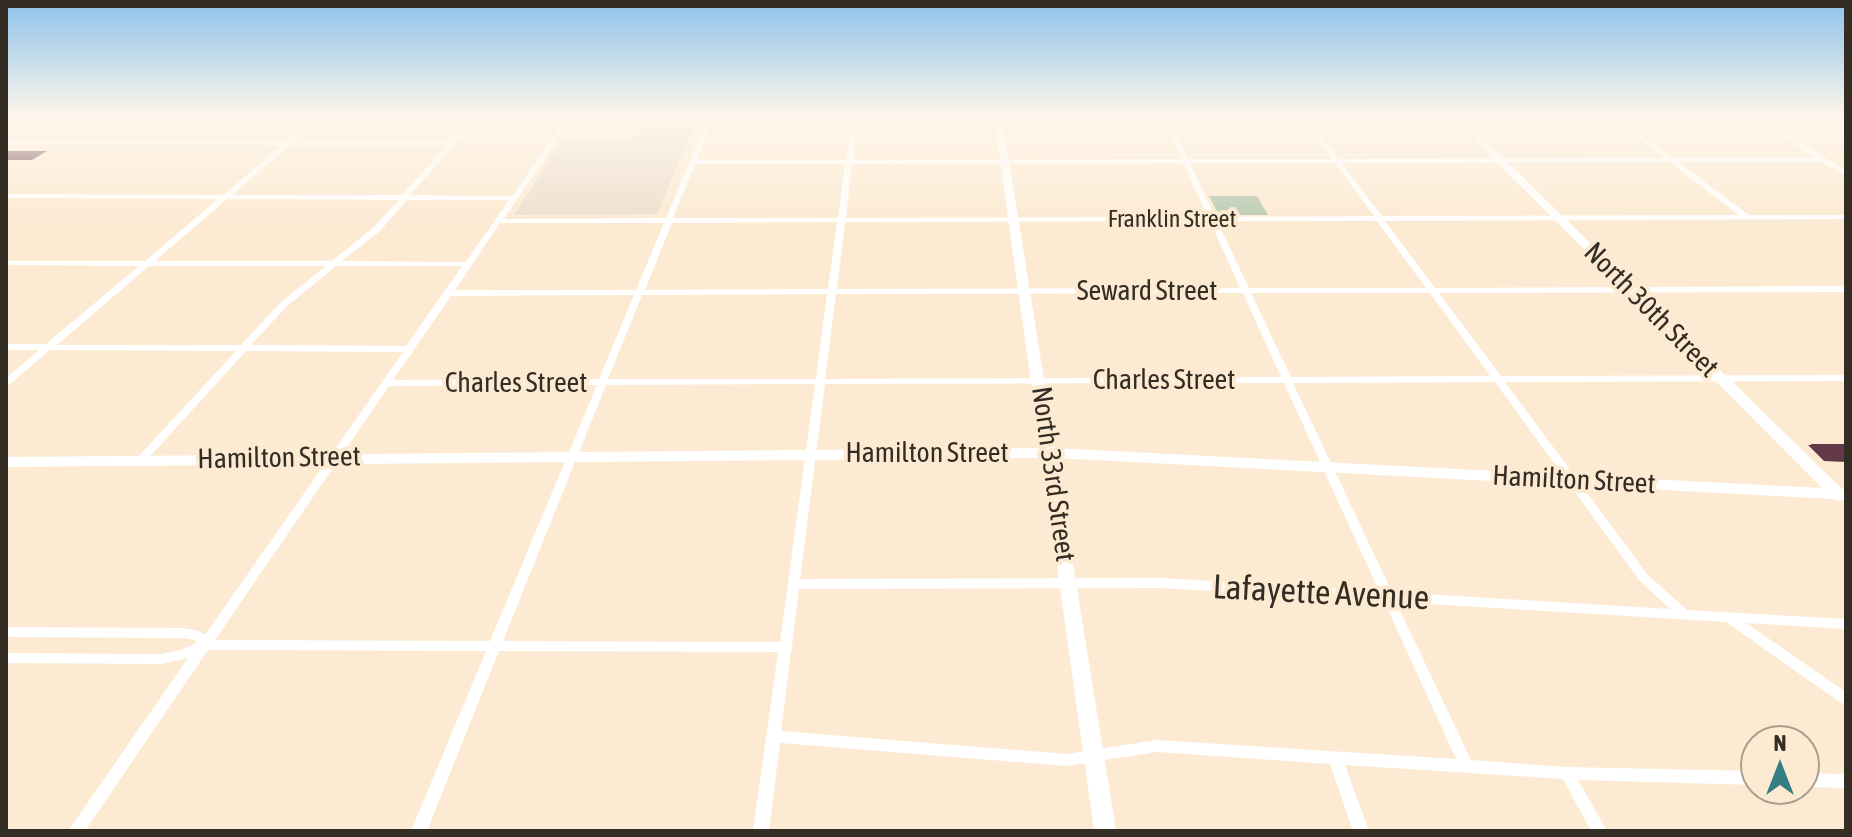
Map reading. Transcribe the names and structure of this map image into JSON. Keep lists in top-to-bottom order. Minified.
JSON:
{"streets":{"main road":["North 30th Street","Hamilton Street","North 33rd Street"],"street":["Franklin Street","Seward Street","Charles Street","Lafayette Avenue"]},"crossings":[["Franklin Street","North 30th Street"],["Franklin Street","North 33rd Street"],["Seward Street","North 30th Street"],["Seward Street","North 33rd Street"],["North 30th Street","Charles Street"],["North 30th Street","Hamilton Street"],["Charles Street","North 33rd Street"],["Hamilton Street","North 33rd Street"],["North 33rd Street","Lafayette Avenue"]],"north":"top"}
